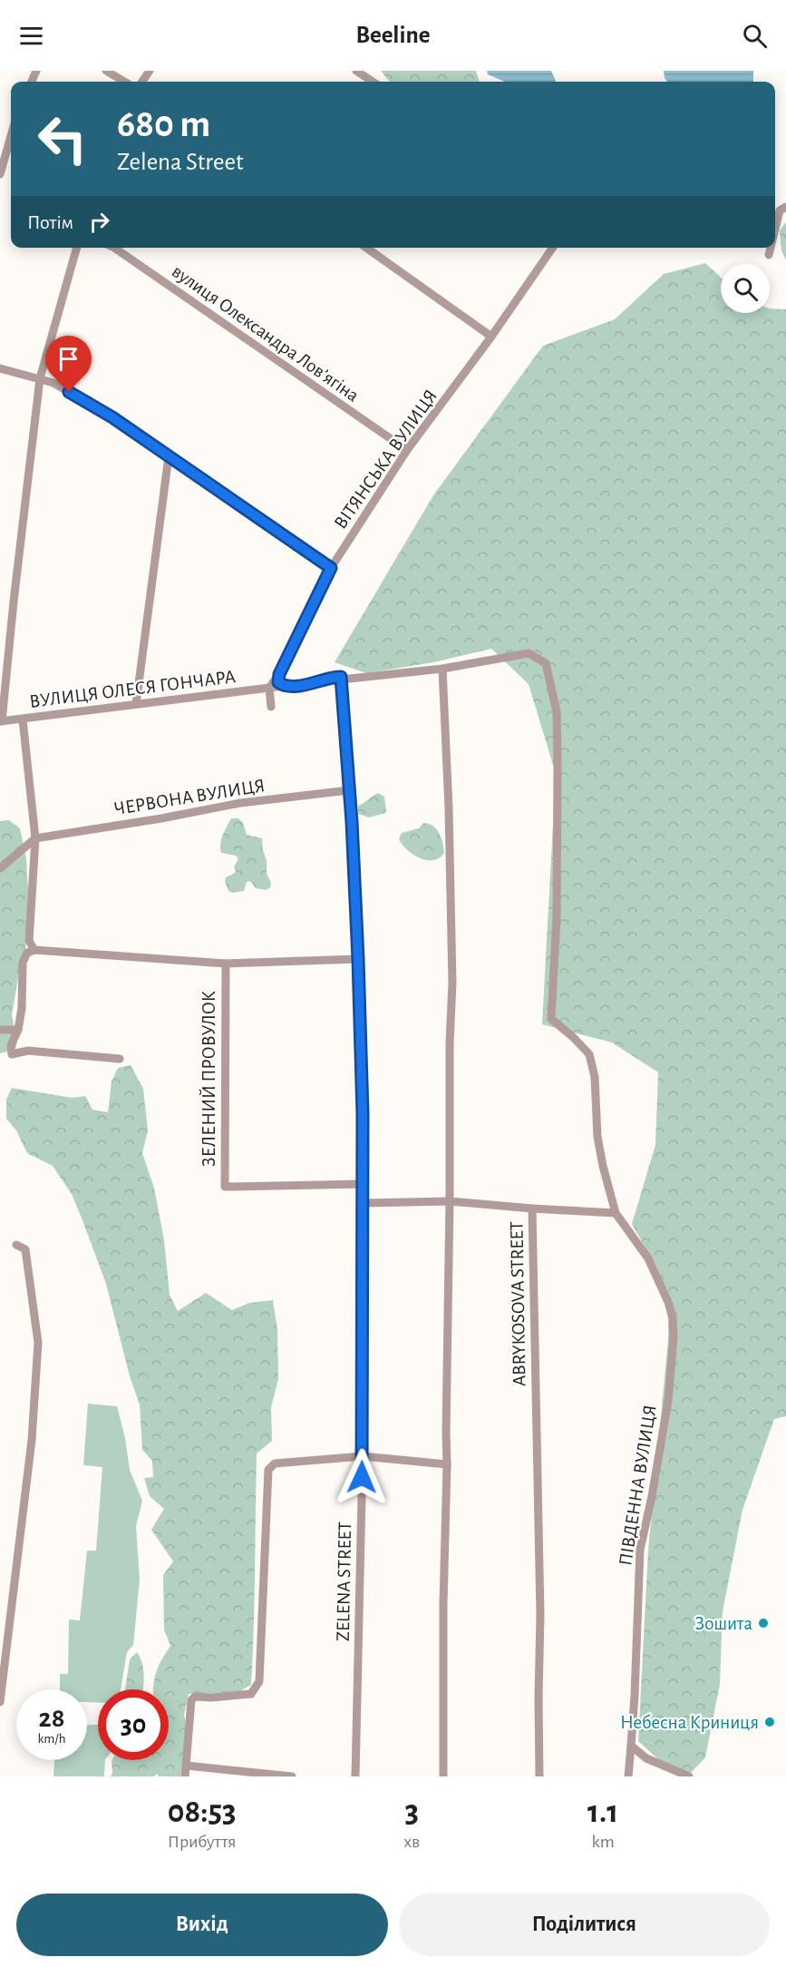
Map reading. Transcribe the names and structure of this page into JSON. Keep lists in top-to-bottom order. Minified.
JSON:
{"streets":{"street":["вулиця Олександра Ловʼягіна","ВІТЯНСЬКА ВУЛИЦЯ","ВУЛИЦЯ ОЛЕСЯ ГОНЧАРА","ЧЕРВОНА ВУЛИЦЯ","ЗЕЛЕНИЙ ПРОВУЛОК","ABRYKOSOVA STREET","ПІВДЕННА ВУЛИЦЯ","ZELENA STREET"]},"crossings":[["вулиця Олександра Ловʼягіна","ВІТЯНСЬКА ВУЛИЦЯ"],["ВІТЯНСЬКА ВУЛИЦЯ","ВУЛИЦЯ ОЛЕСЯ ГОНЧАРА"],["ЧЕРВОНА ВУЛИЦЯ","ZELENA STREET"],["ЗЕЛЕНИЙ ПРОВУЛОК","ZELENA STREET"],["ABRYKOSOVA STREET","ZELENA STREET"]],"places":["Зошита","Небесна Криниця"],"page":{"header":"Beeline","turn":["680 m","Zelena Street"],"then":"Потім","speed":"28 km/h","limit":"30","eta":["08:53","Прибуття","3","хв","1.1","km"],"buttons":["Вихід","Поділитися"]}}
